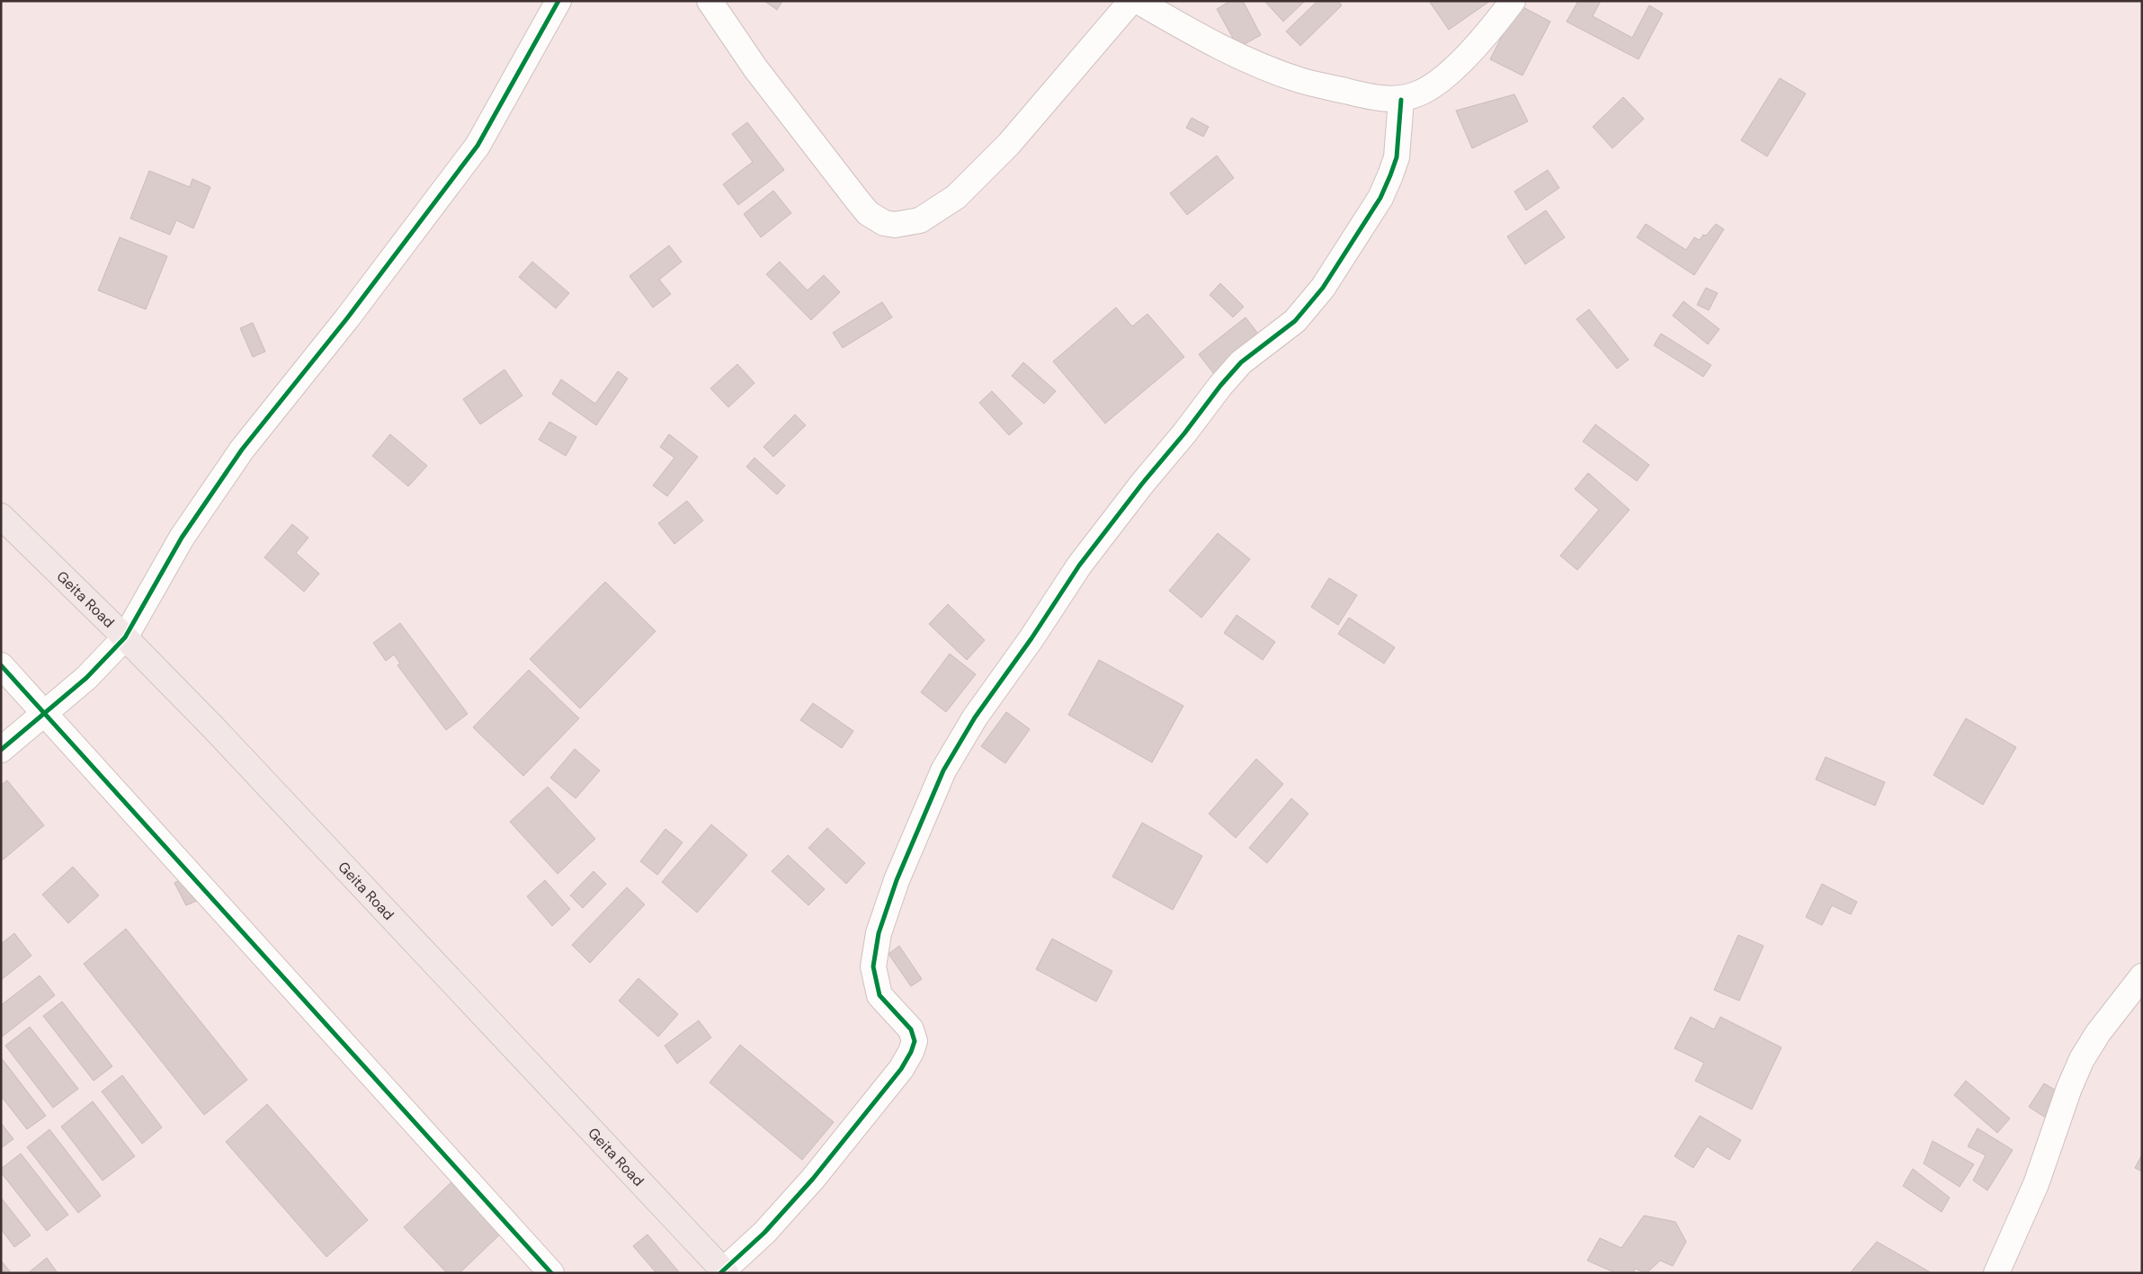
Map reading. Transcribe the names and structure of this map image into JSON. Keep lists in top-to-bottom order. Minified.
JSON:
{"streets":{"highway":["Geita Road"]}}
